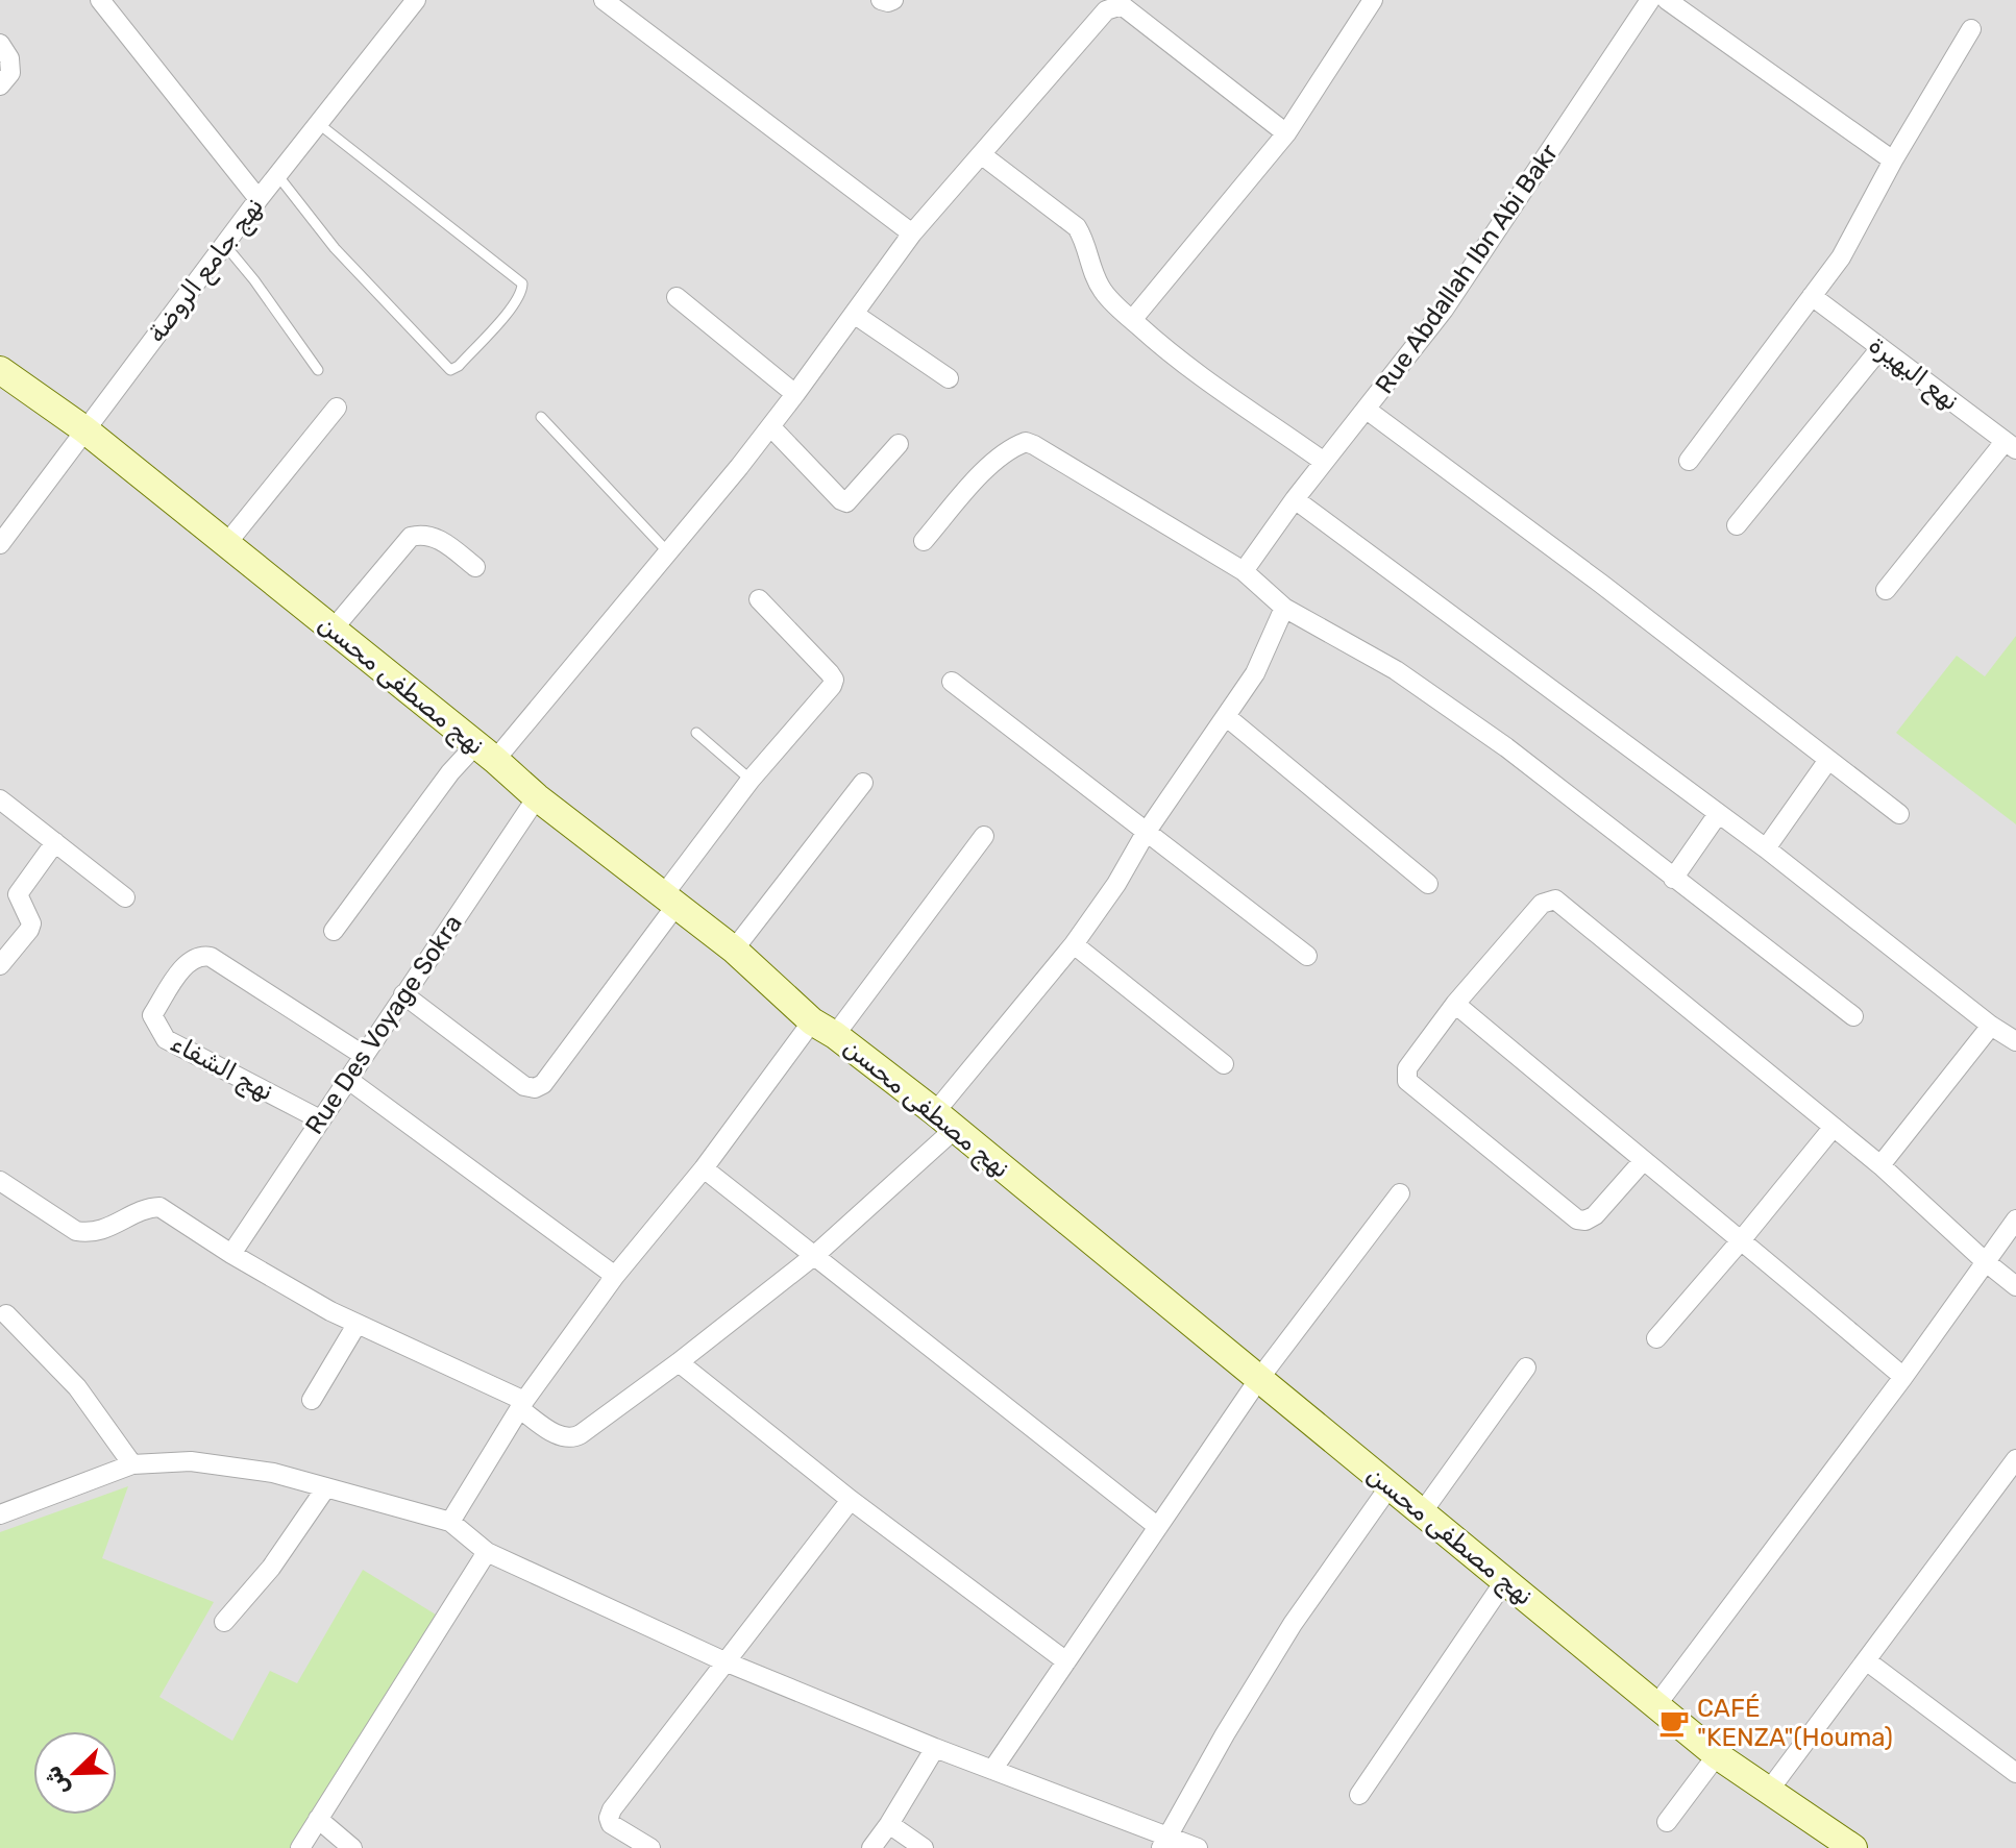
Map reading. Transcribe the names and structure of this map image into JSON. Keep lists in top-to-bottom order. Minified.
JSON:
{"streets":{"main road":["نهج مصطفى محسن"],"street":["Rue Abdallah Ibn Abi Bakr","نهج جامع الروضة","نهع البهيرة","Rue Des Voyage Sokra","نهج الشفاء"]},"crossings":[["نهج جامع الروضة","نهج مصطفى محسن"],["نهج مصطفى محسن","Rue Des Voyage Sokra"],["Rue Des Voyage Sokra","نهج الشفاء"]],"places":{"cafe":["CAFÉ \"KENZA\"(Houma)"]},"north":"bottom left"}
